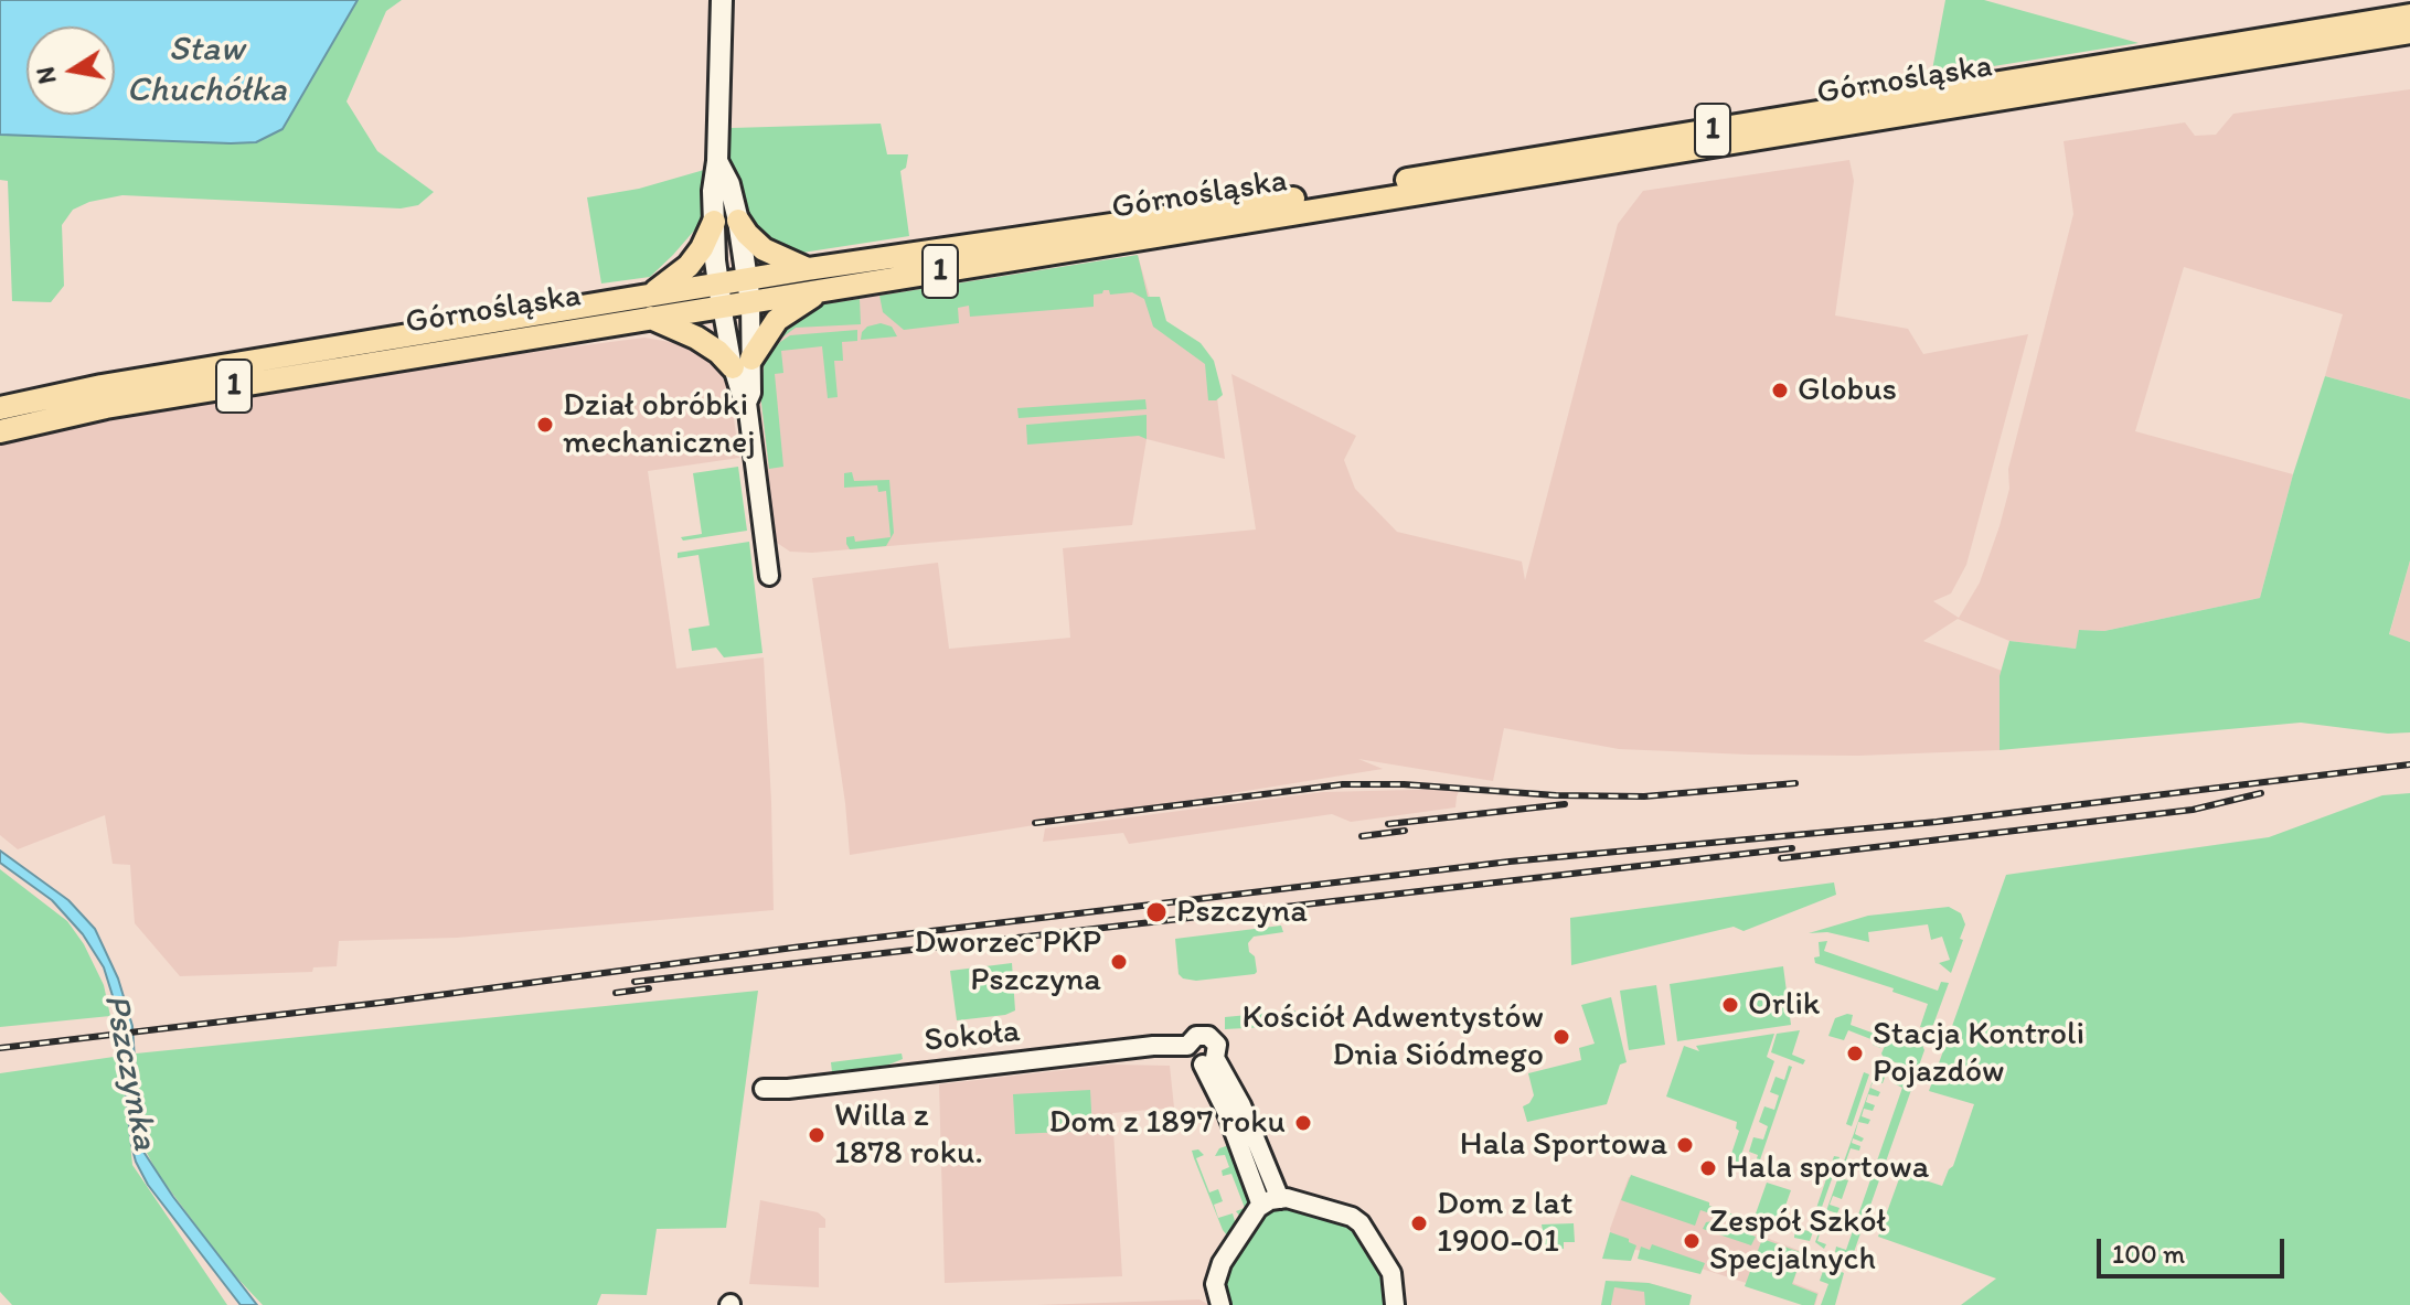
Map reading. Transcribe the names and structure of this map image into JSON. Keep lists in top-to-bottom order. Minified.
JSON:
{"streets":{"main road":["Górnośląska","1"],"street":["Sokoła"]},"water":["Staw Chuchółka","Pszczynka"],"places":["Globus","Dział obróbki mechanicznej","Pszczyna","Dworzec PKP Pszczyna","Orlik","Kościół Adwentystów Dnia Siódmego","Stacja Kontroli Pojazdów","Dom z 1897 roku","Willa z 1878 roku.","Hala Sportowa","Hala sportowa","Dom z lat 1900-01","Zespół Szkół Specjalnych"],"scale_bar":"100 m","north":"left"}
